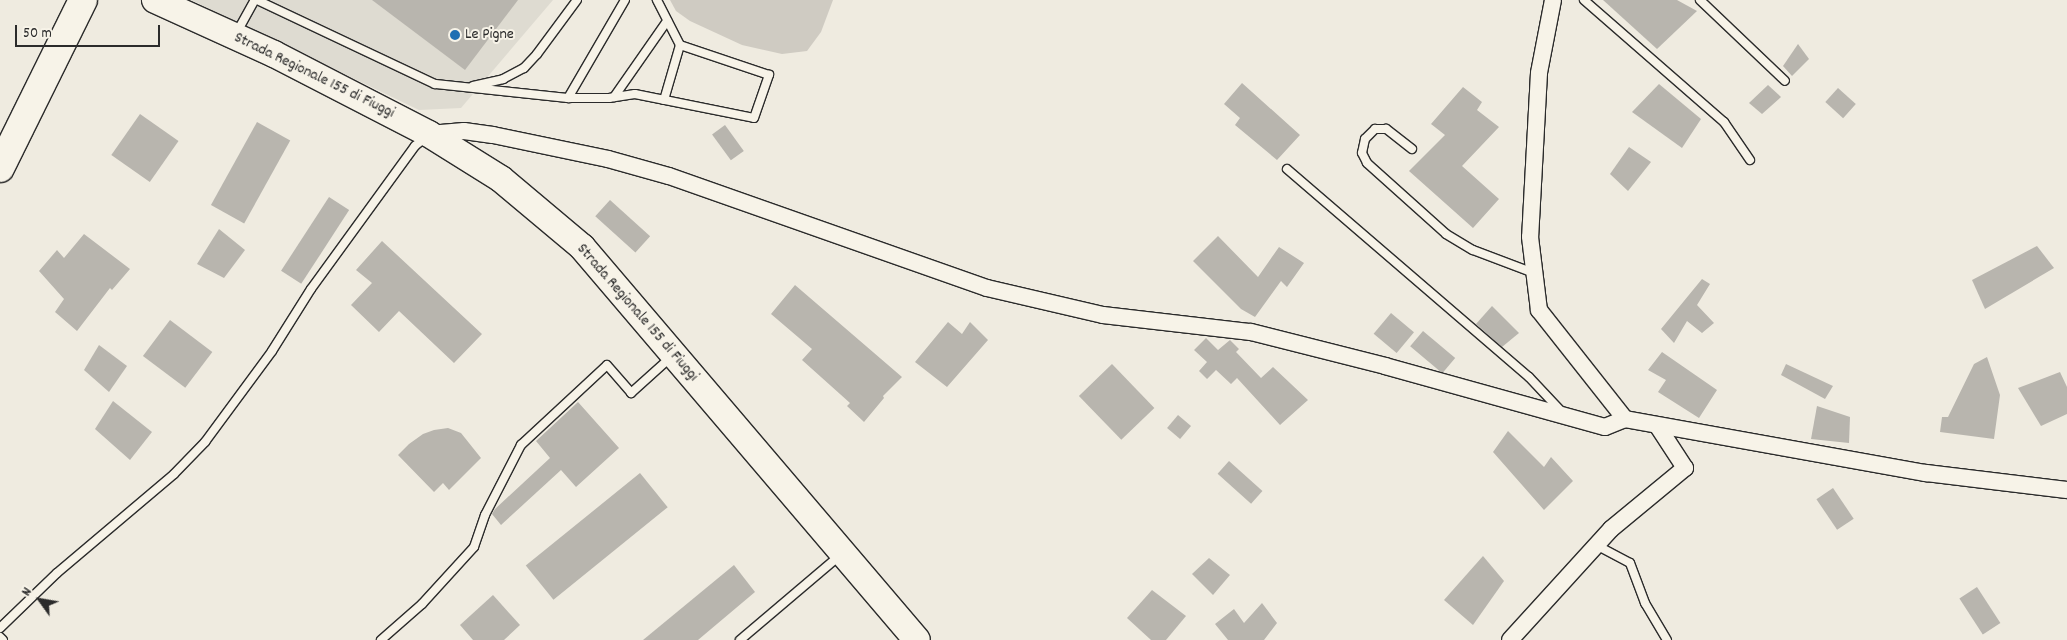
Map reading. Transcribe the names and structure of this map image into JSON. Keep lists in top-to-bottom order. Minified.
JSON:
{"streets":{"main road":["Strada Regionale 155 di Fiuggi"]},"places":["Le Pigne"],"scale_bar":"50 m","north":"top left"}
